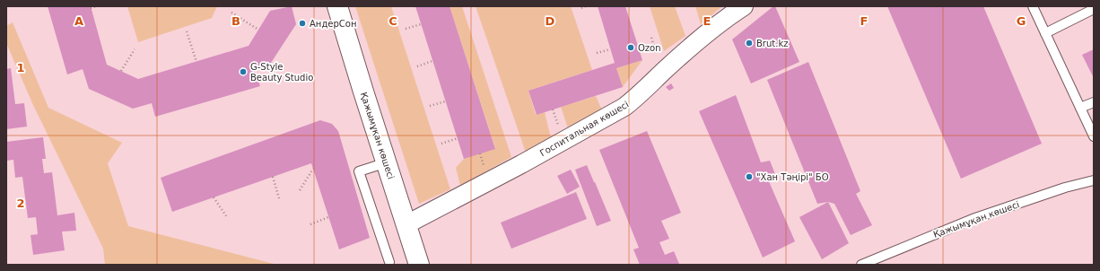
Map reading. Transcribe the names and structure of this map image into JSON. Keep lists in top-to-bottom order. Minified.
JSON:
{"streets":{"street":["Госпитальная көшесі","Қажымұқан көшесі"]},"crossings":[["Госпитальная көшесі","Қажымұқан көшесі"]],"places":["АндерСон","Brut.kz","Ozon","G-Style Beauty Studio","\"Хан Тәңірі\" БО"],"grid":{"columns":["A","B","C","D","E","F","G"],"rows":["1","2"]}}
